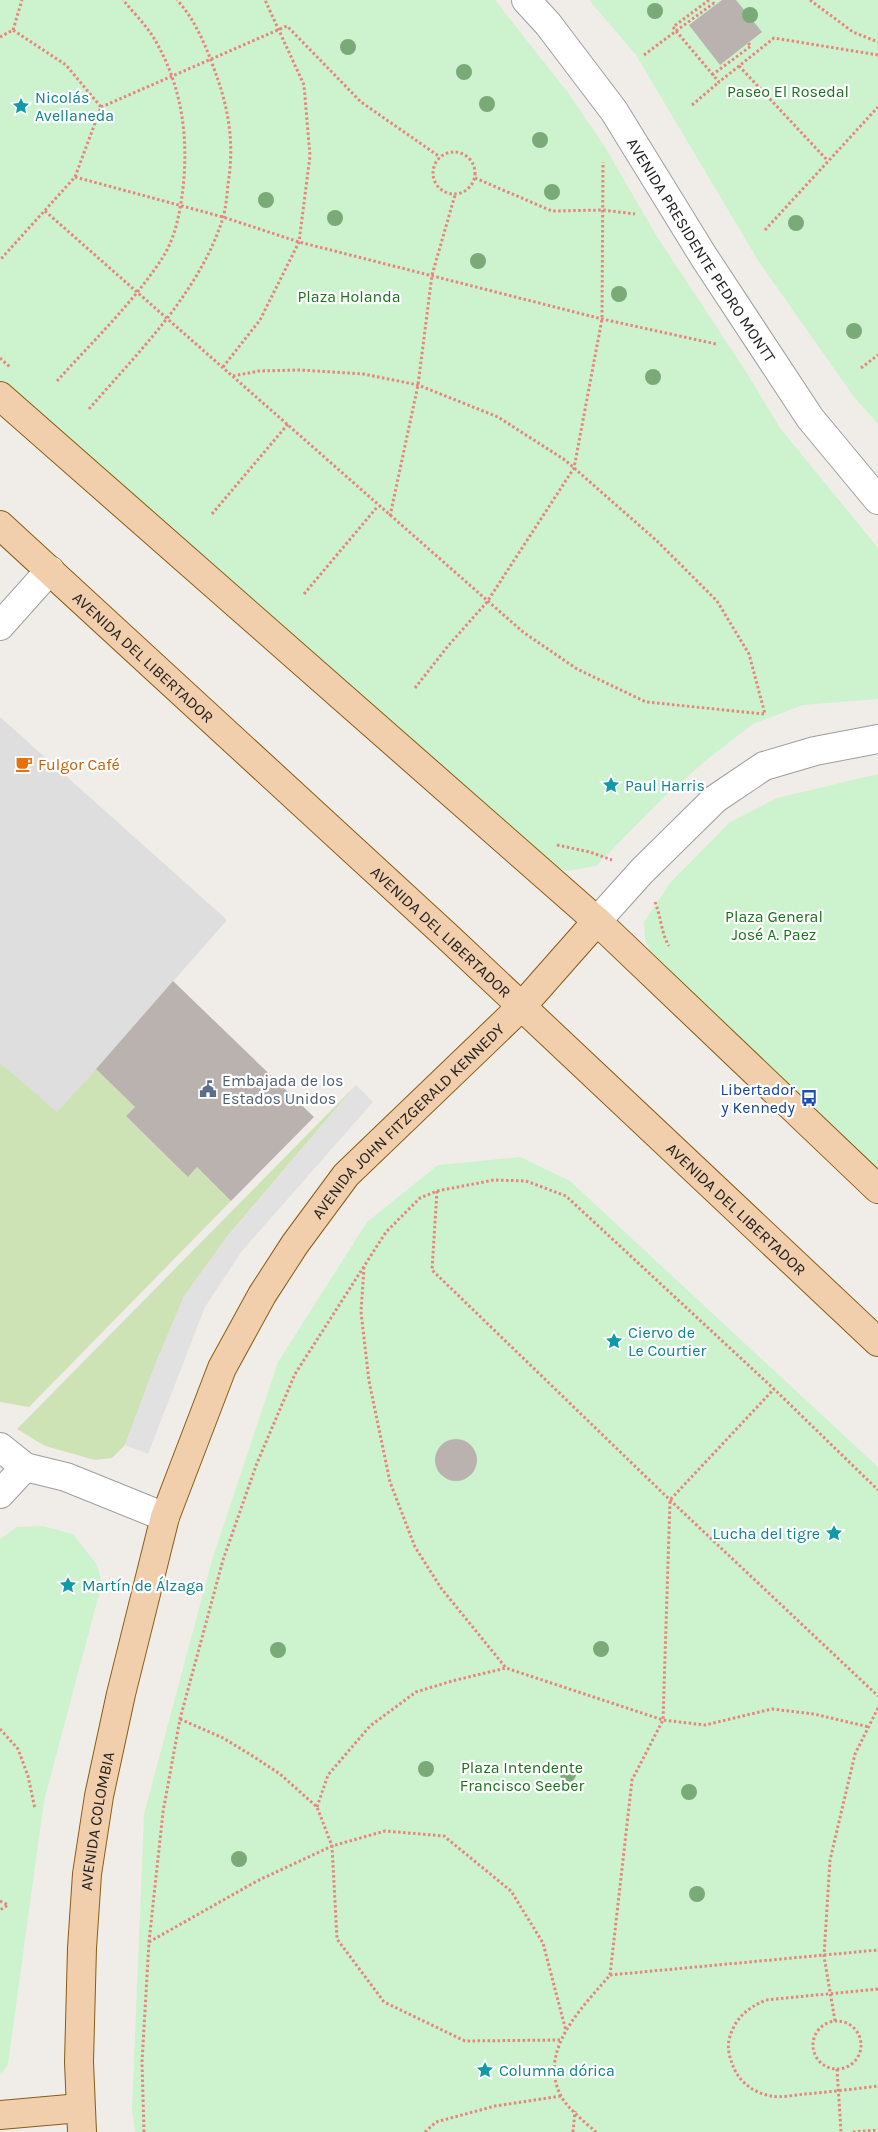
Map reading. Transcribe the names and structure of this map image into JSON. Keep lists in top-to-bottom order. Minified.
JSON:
{"streets":{"main road":["AVENIDA DEL LIBERTADOR","AVENIDA JOHN FITZGERALD KENNEDY","AVENIDA COLOMBIA"],"street":["AVENIDA PRESIDENTE PEDRO MONTT"]},"crossings":[["AVENIDA DEL LIBERTADOR","AVENIDA JOHN FITZGERALD KENNEDY"],["AVENIDA JOHN FITZGERALD KENNEDY","AVENIDA COLOMBIA"]],"parks":["Paseo El Rosedal","Plaza Holanda","Plaza General José A. Paez","Plaza Intendente Francisco Seeber"],"places":{"place":["Nicolás Avellaneda","Paul Harris","Ciervo de Le Courtier","Lucha del tigre","Martín de Álzaga","Columna dórica"],"cafe":["Fulgor Café"],"public building":["Embajada de los Estados Unidos"],"bus stop":["Libertador y Kennedy"]}}
